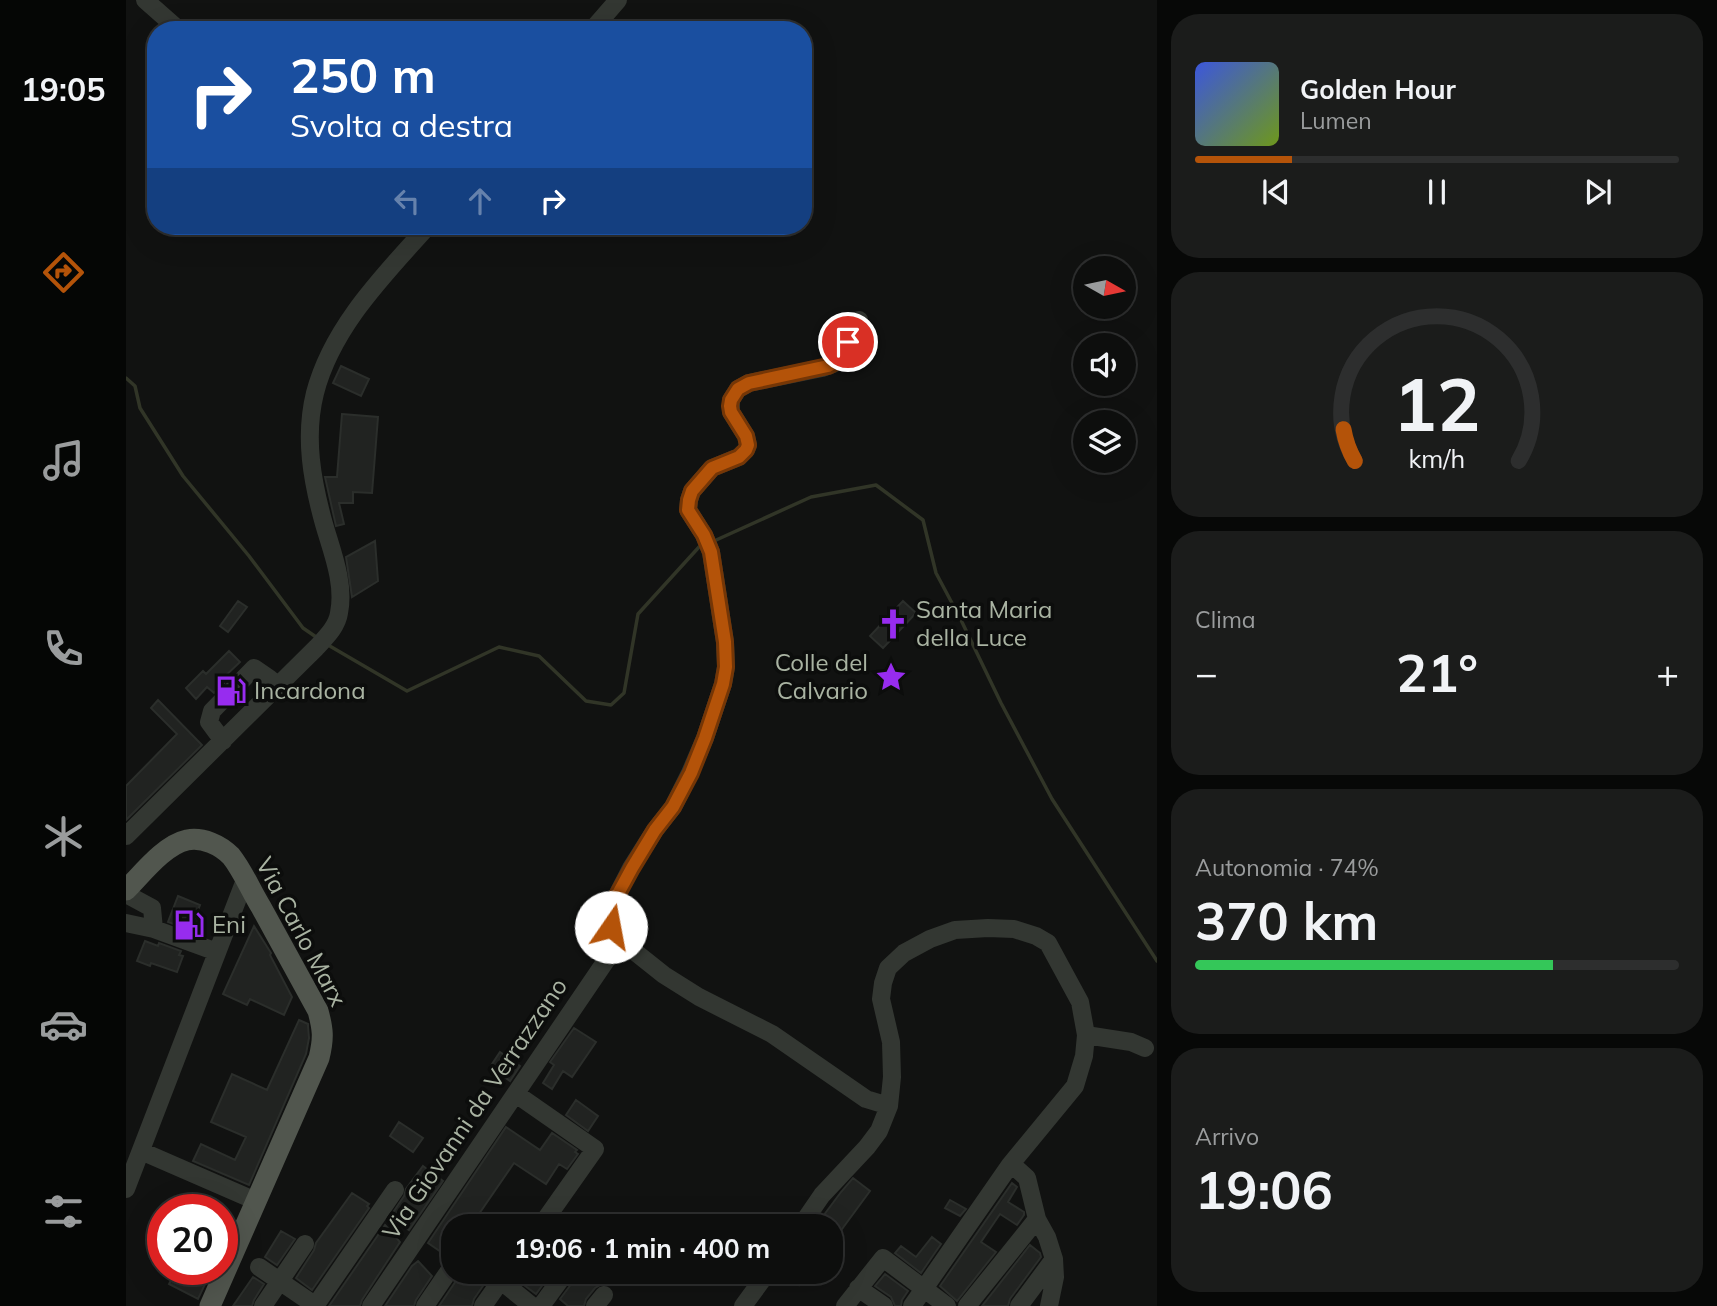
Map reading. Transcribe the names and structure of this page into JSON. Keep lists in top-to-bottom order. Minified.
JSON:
{"streets":{"main road":["Via Carlo Marx"],"street":["Via Giovanni da Verrazzano"]},"places":{"church":["Santa Maria della Luce"],"place":["Colle del Calvario"],"fuel station":["Incardona","Eni"]},"north":"right","page":{"tabs":"19:05","turn":["250 m","Svolta a destra"],"song":["Golden Hour","Lumen"],"tile":["Clima",["Autonomia · 74%","370 km"],["Arrivo","19:06"]],"heat":["−","21°","+"],"limit":"20","trip":"19:06 · 1 min · 400 m","gauge":["12","km/h"]}}
